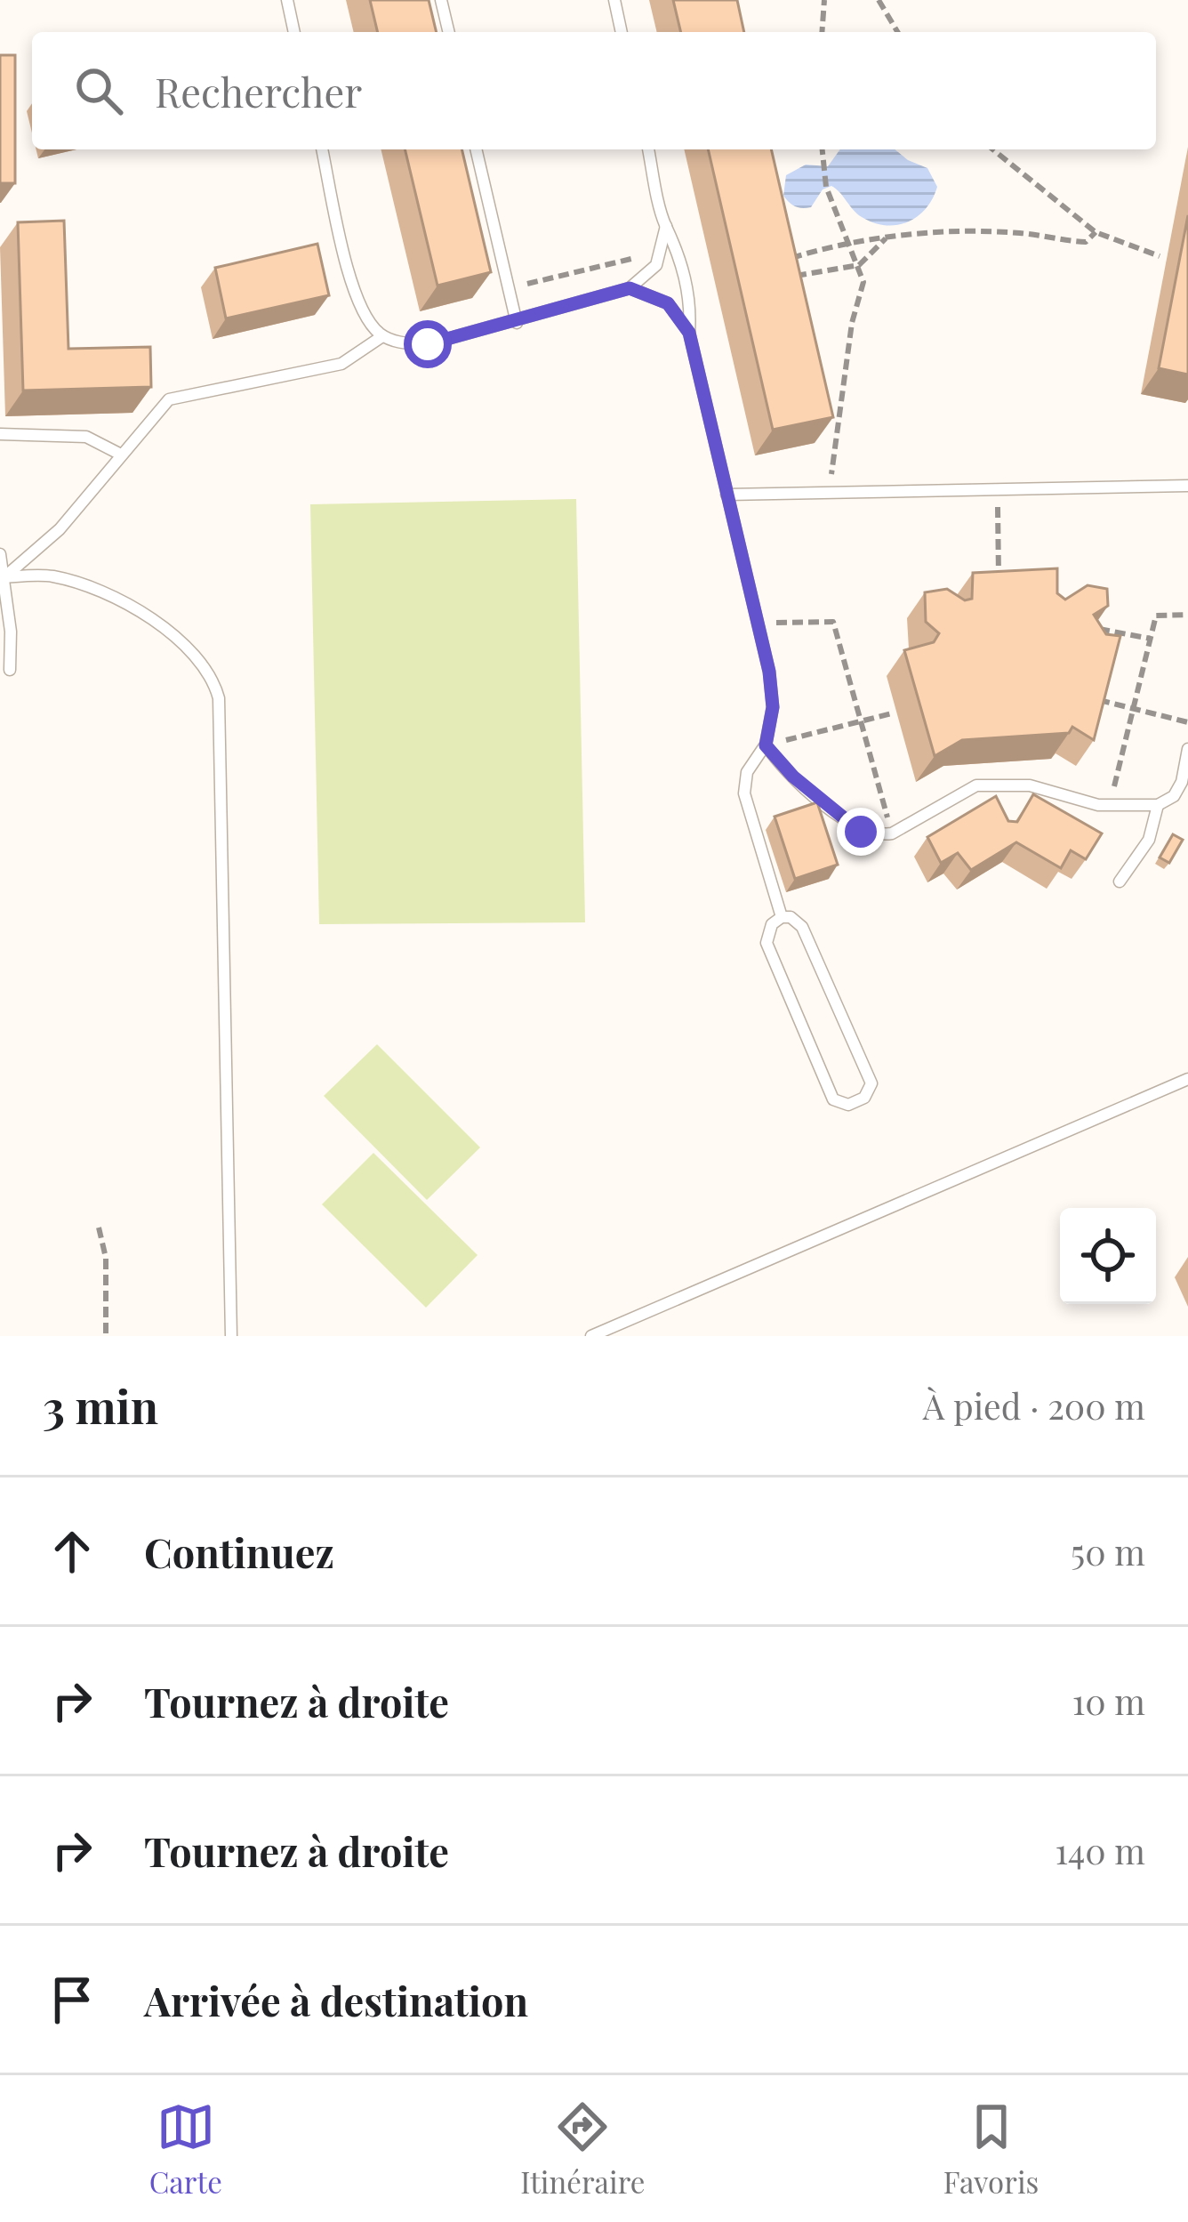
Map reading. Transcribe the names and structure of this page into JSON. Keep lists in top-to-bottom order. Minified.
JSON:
{"page":{"search":"Rechercher","heading":["3 min","À pied · 200 m"],"list":[["Continuez","50 m"],["Tournez à droite","10 m"],["Tournez à droite","140 m"],"Arrivée à destination"],"nav":["Carte","Itinéraire","Favoris"]}}
